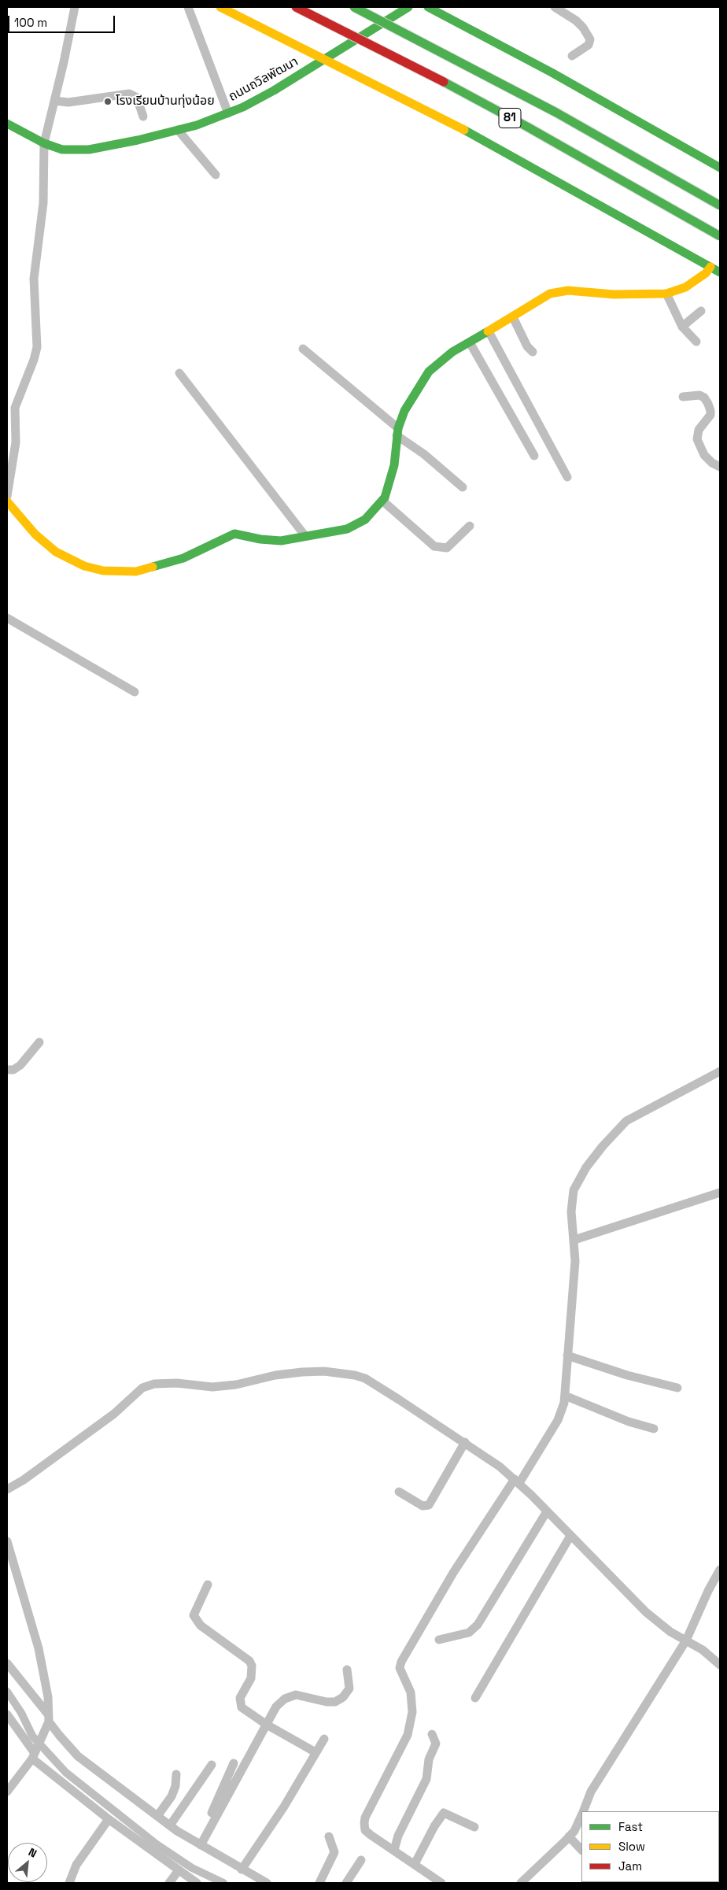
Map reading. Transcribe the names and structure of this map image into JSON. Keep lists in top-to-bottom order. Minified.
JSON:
{"streets":{"main road":["ถนนถวิลพัฒนา","81"]},"places":["โรงเรียนบ้านทุ่งน้อย"],"legend":["Fast","Slow","Jam"],"scale_bar":"100 m","north":"top right"}
